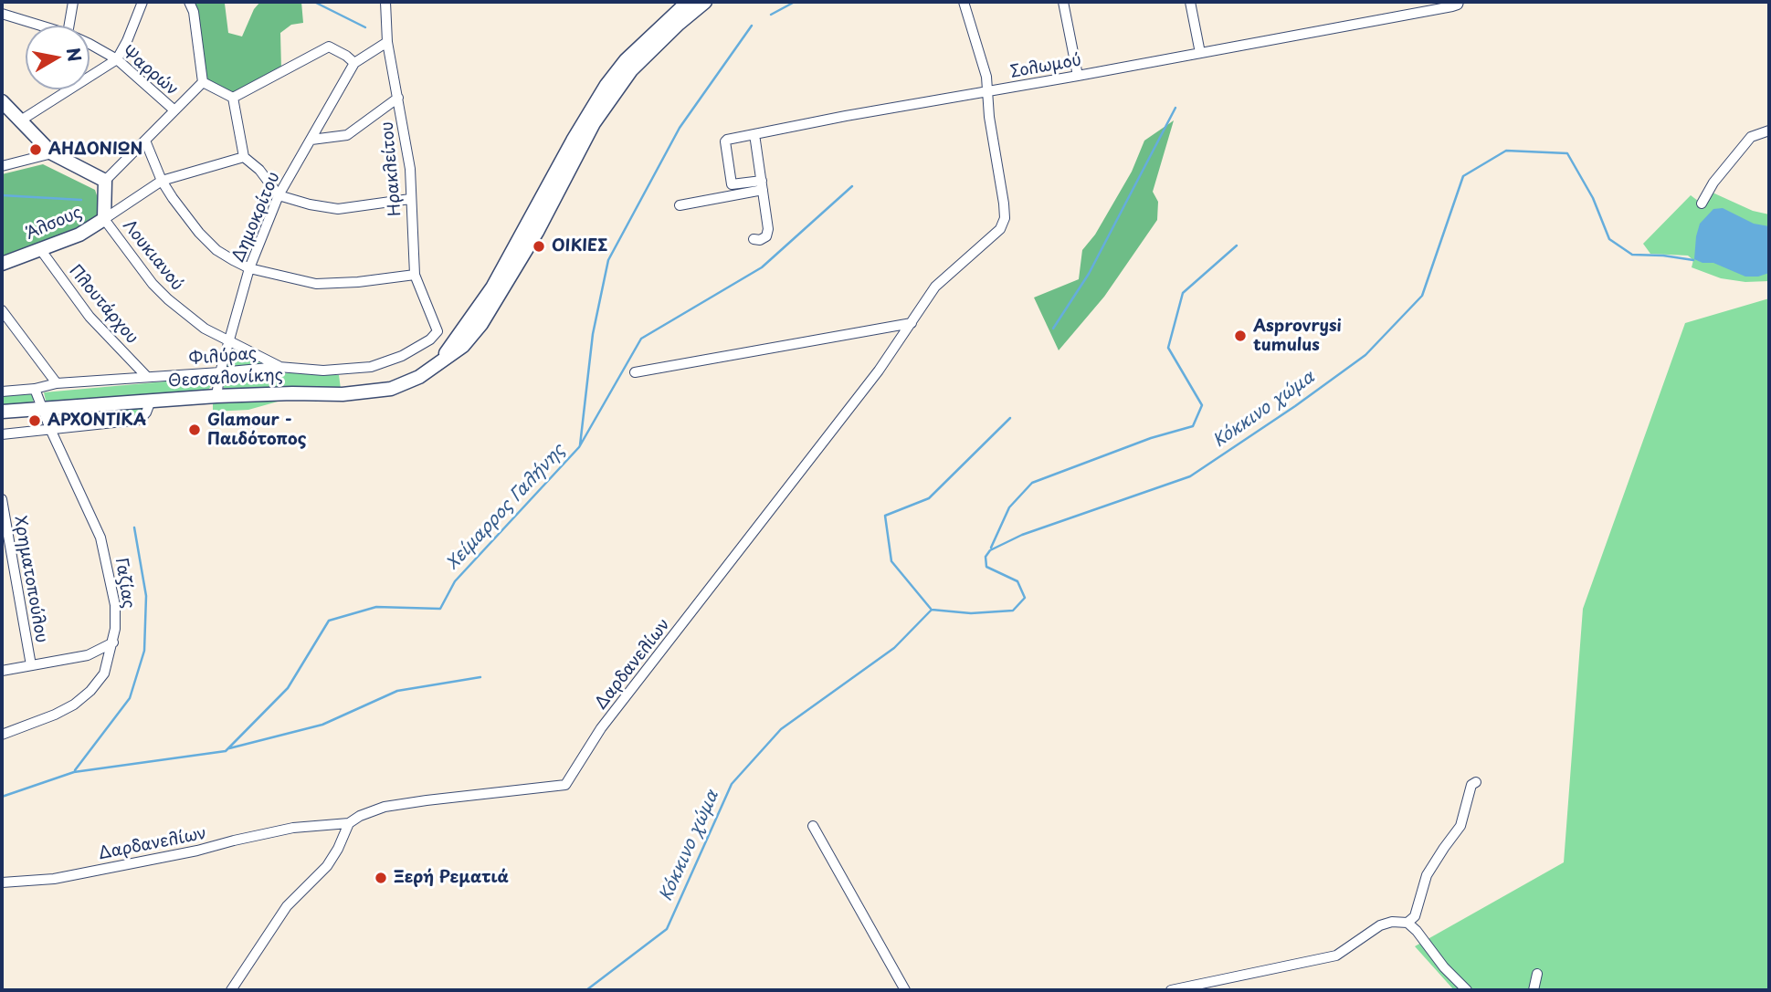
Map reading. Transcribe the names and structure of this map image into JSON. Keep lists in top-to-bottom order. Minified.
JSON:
{"streets":{"main road":["Άλσους","Θεσσαλονίκης"],"street":["Σολωμού","Ψαρρών","Ηρακλείτου","Δημοκρίτου","Λουκιανού","Πλουτάρχου","Φιλύρας","Χρηματοπούλου","Γαζίας","Δαρδανελίων"]},"crossings":[["Σολωμού","Δαρδανελίων"],["Ηρακλείτου","Δημοκρίτου"],["Ηρακλείτου","Φιλύρας"],["Δημοκρίτου","Λουκιανού"],["Δημοκρίτου","Φιλύρας"],["Δημοκρίτου","Θεσσαλονίκης"],["Άλσους","Λουκιανού"],["Άλσους","Πλουτάρχου"],["Λουκιανού","Φιλύρας"],["Πλουτάρχου","Φιλύρας"],["Φιλύρας","Γαζίας"],["Θεσσαλονίκης","Γαζίας"]],"water":["Κόκκινο χώμα","Χείμαρρος Γαλήνης"],"places":["ΑΗΔΟΝΙΩΝ","ΟΙΚΙΕΣ","Asprovrysi tumulus","ΑΡΧΟΝΤΙΚΑ","Glamour - Παιδότοπος","Ξερή Ρεματιά"],"north":"right"}
